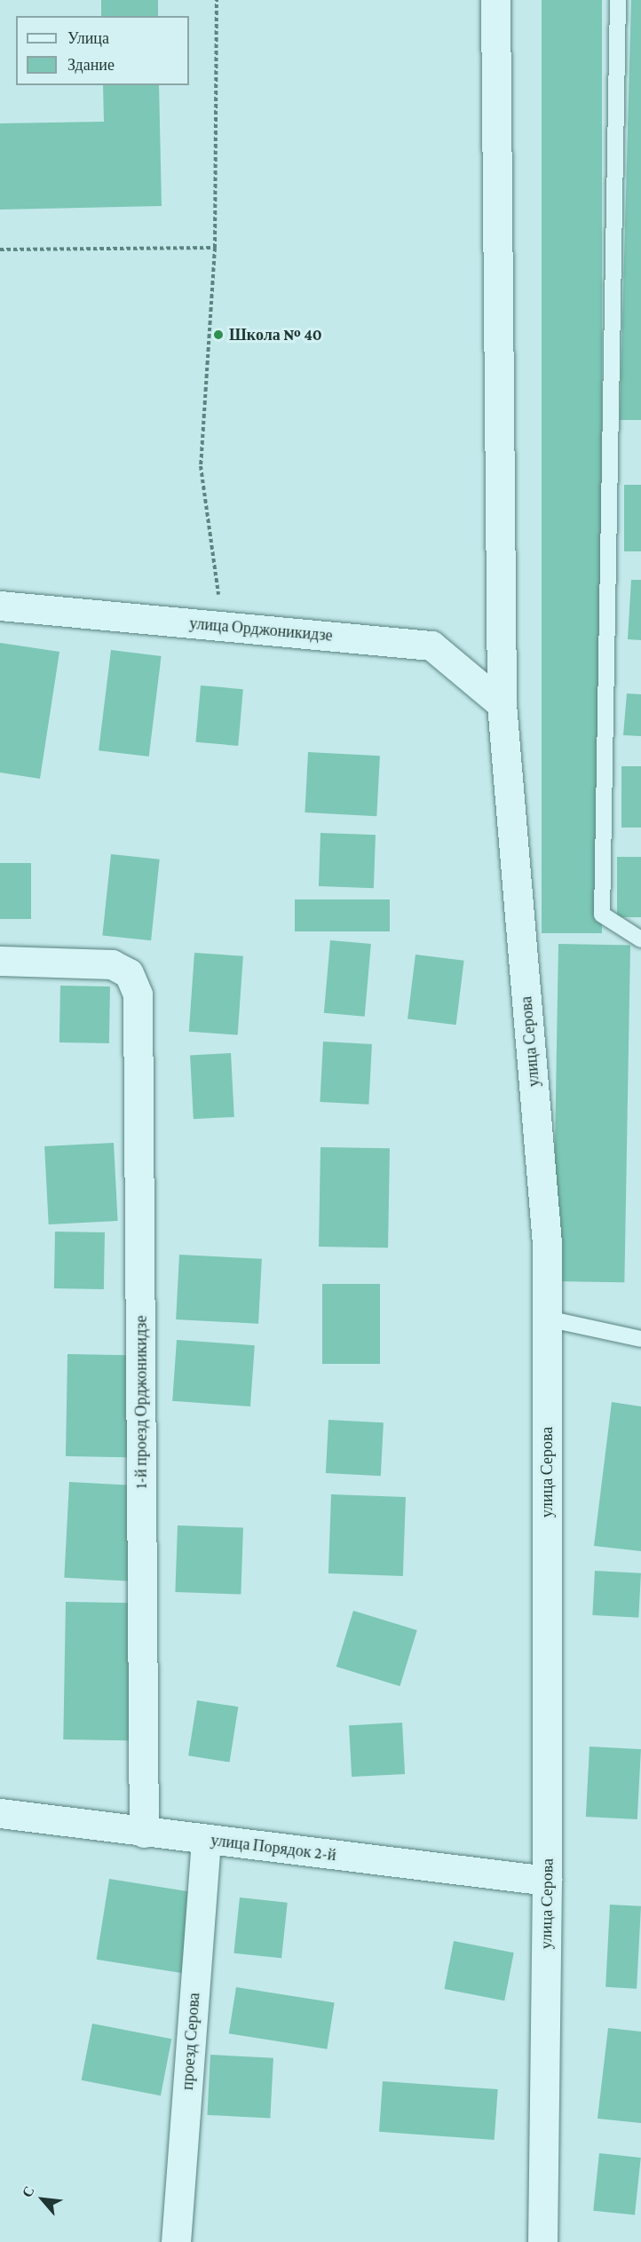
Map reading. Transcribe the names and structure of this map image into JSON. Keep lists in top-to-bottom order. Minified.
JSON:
{"streets":{"street":["улица Орджоникидзе","улица Серова","1-й проезд Орджоникидзе","улица Порядок 2-й","проезд Серова"]},"crossings":[["улица Орджоникидзе","улица Серова"],["улица Серова","улица Порядок 2-й"],["1-й проезд Орджоникидзе","улица Порядок 2-й"],["улица Порядок 2-й","проезд Серова"]],"places":["Школа № 40"],"legend":["Улица","Здание"],"north":"top left"}
